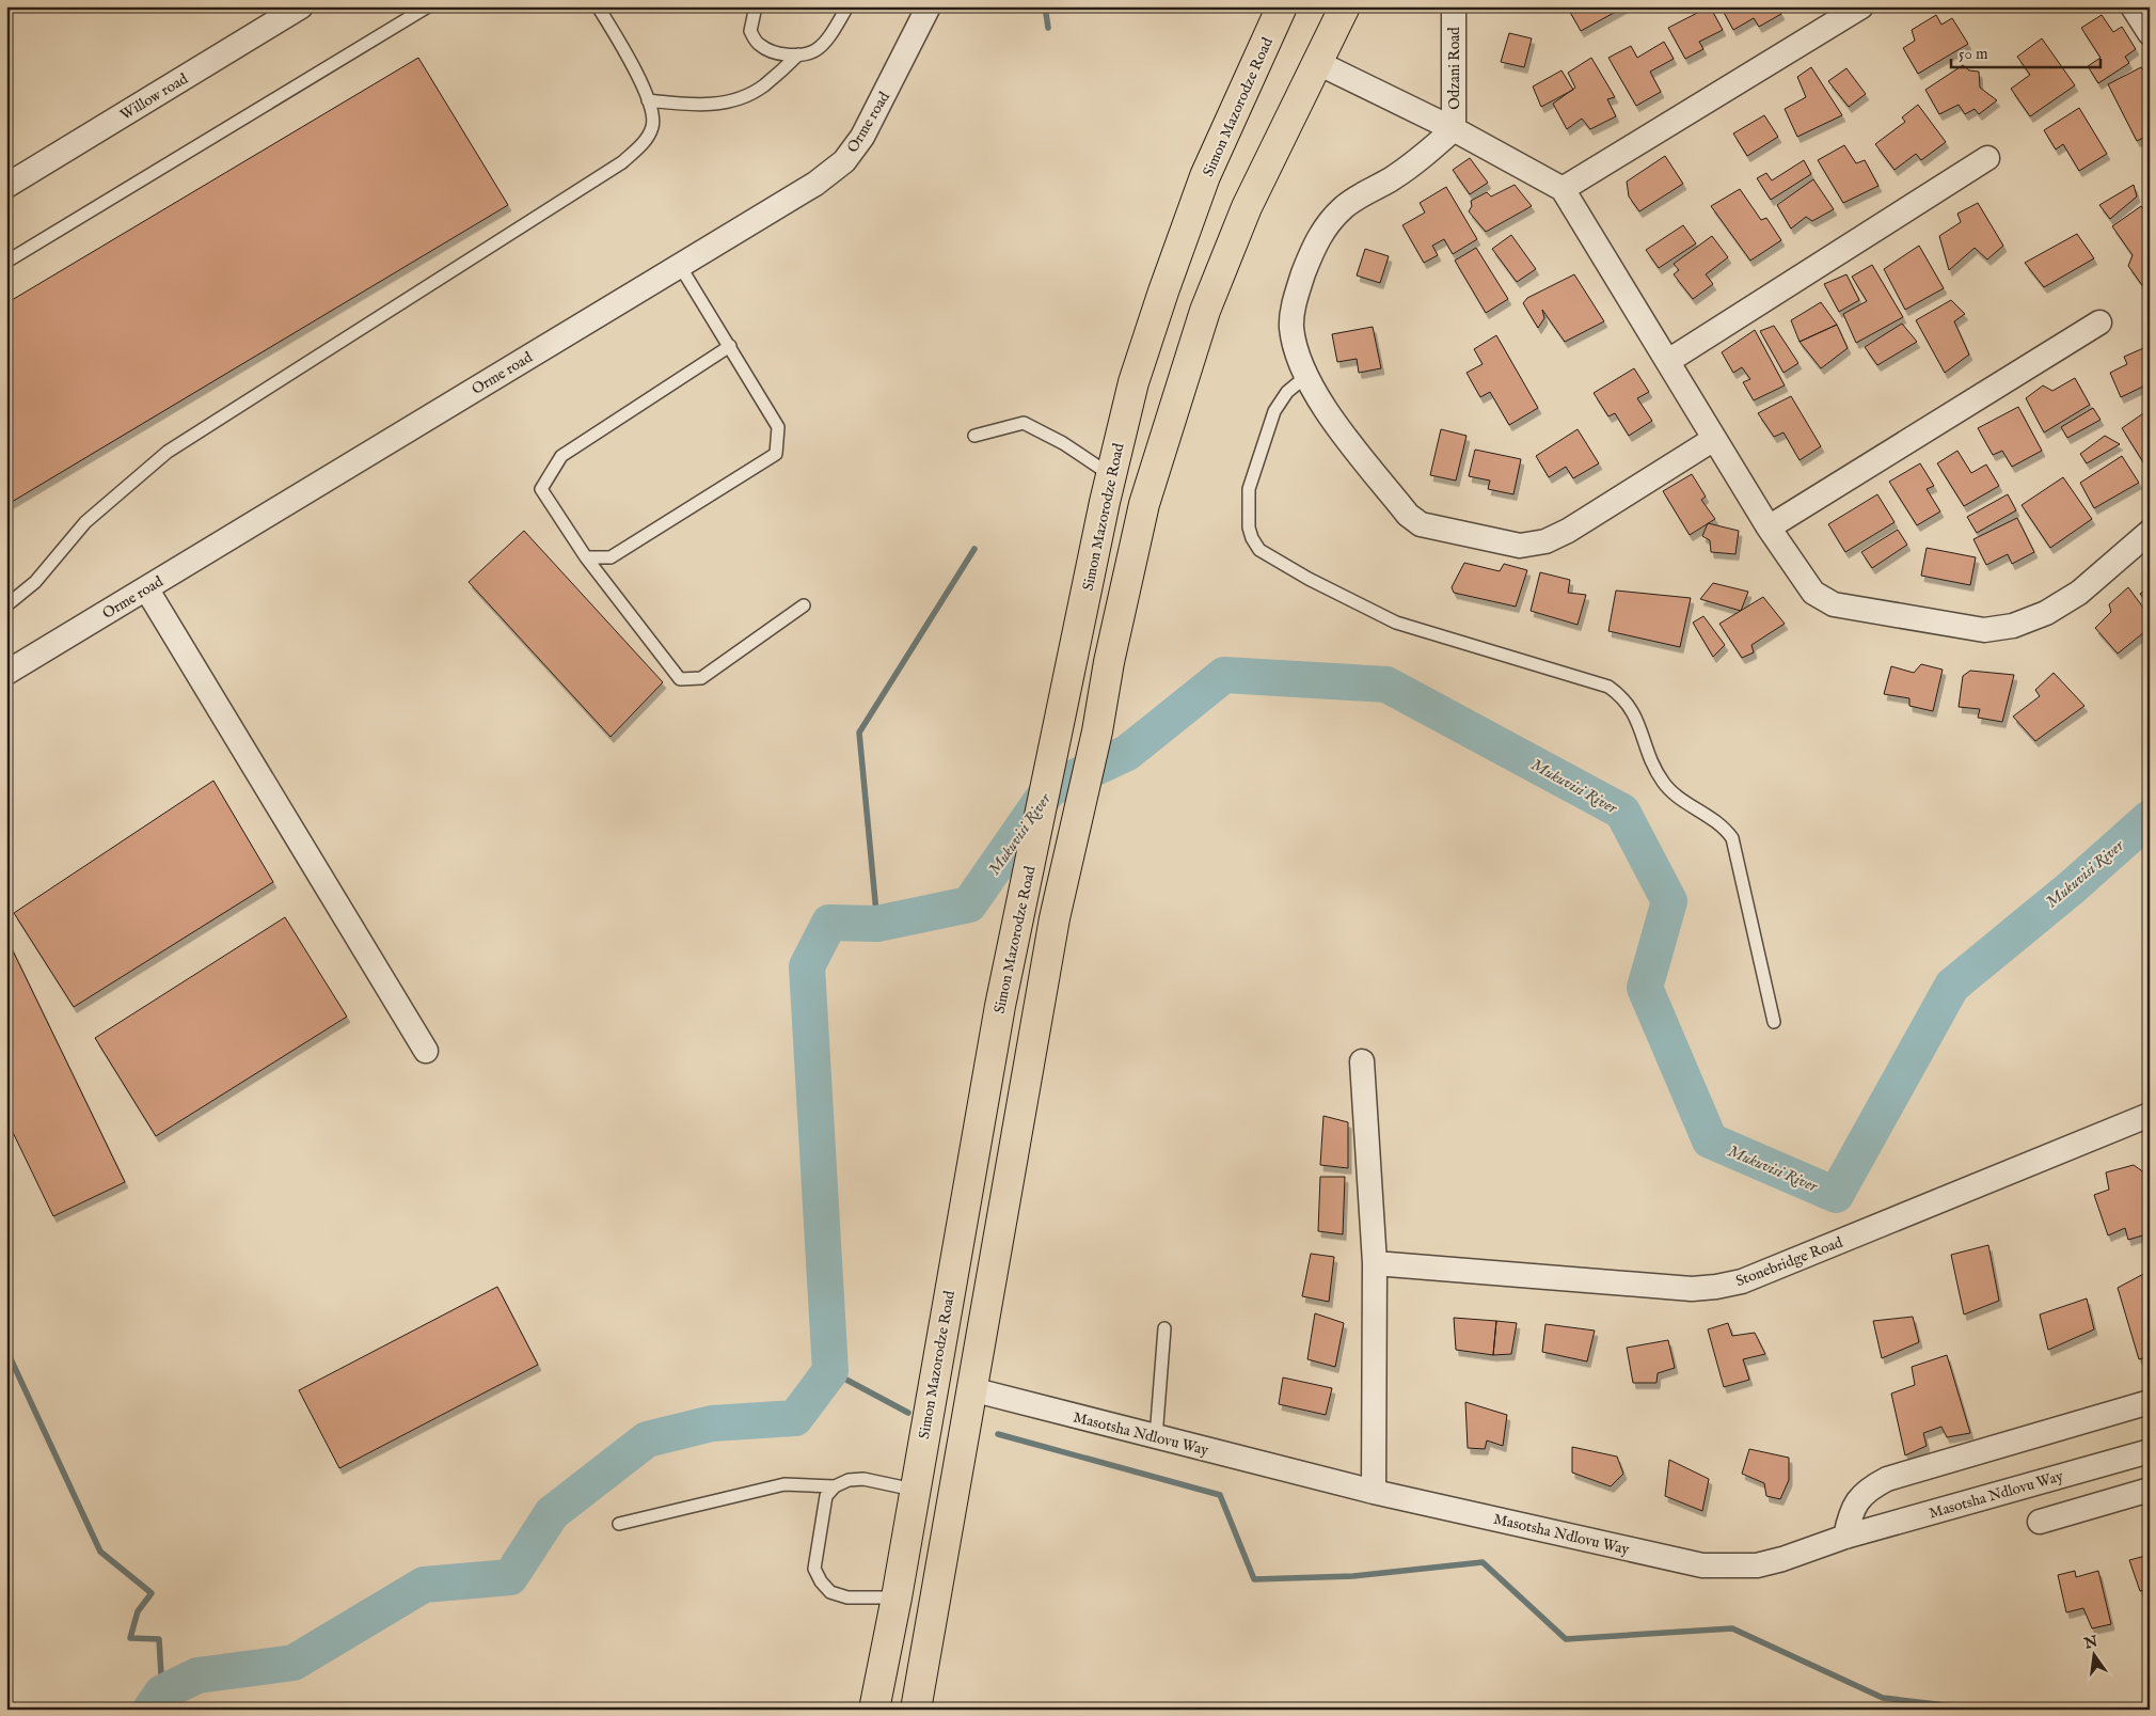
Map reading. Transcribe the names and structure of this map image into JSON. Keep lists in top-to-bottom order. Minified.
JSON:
{"streets":{"highway":["Simon Mazorodze Road"],"street":["Odzani Road","Willow road","Orme road","Stonebridge Road","Masotsha Ndlovu Way"]},"water":["Mukuvisi River"],"scale_bar":"50 m","north":"top"}
